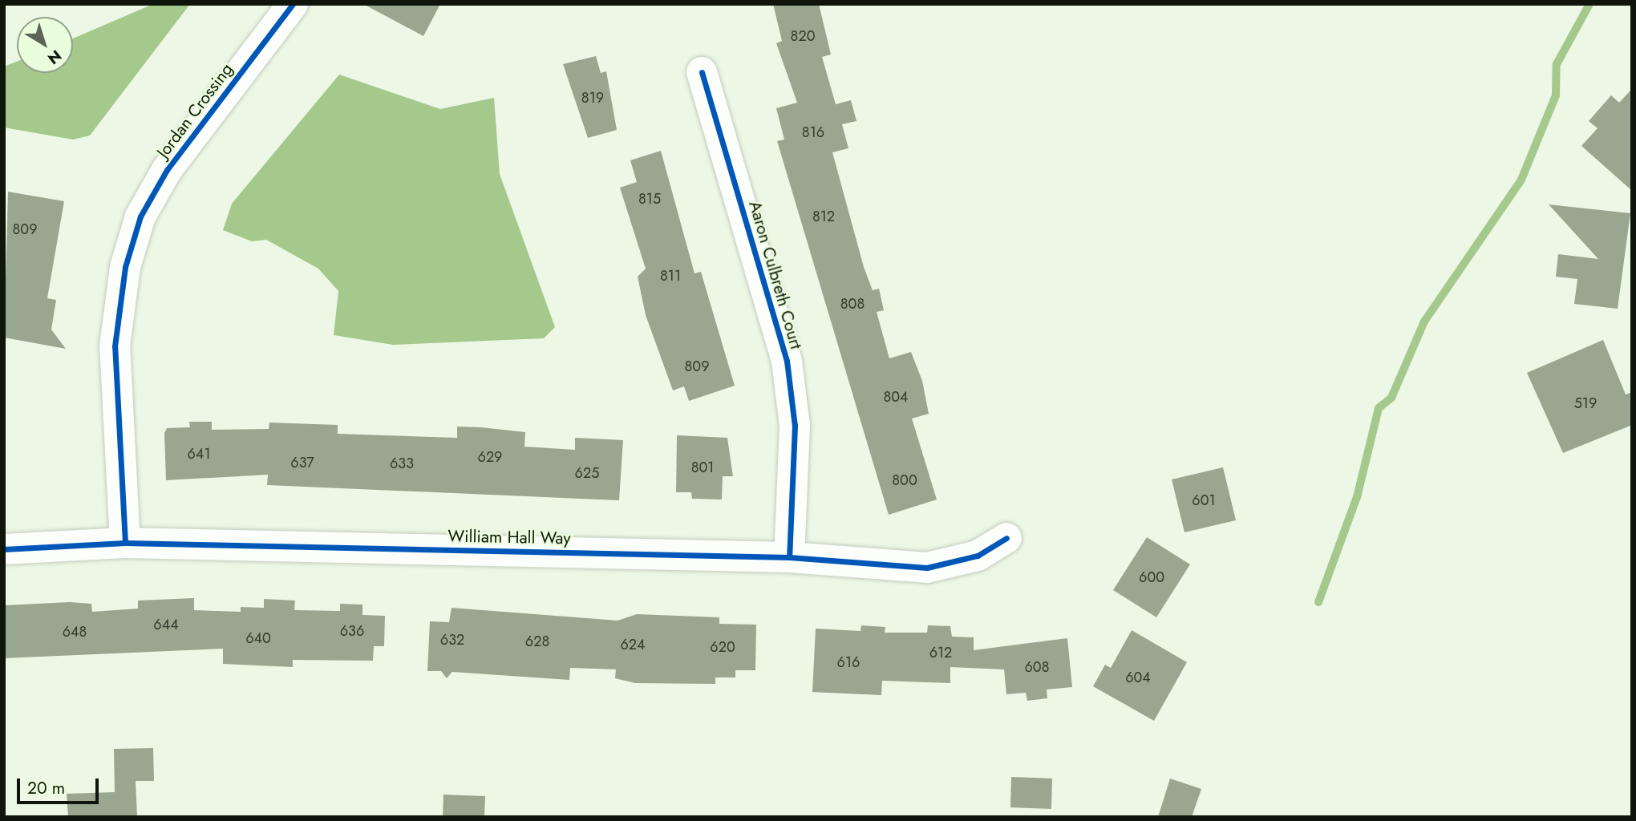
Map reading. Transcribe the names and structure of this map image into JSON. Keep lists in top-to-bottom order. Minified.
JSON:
{"streets":{"street":["Jordan Crossing","Aaron Culbreth Court","William Hall Way"]},"crossings":[["Jordan Crossing","William Hall Way"],["Aaron Culbreth Court","William Hall Way"]],"house_numbers":["820","819","816","815","812","809","811","808","809","804","519","641","629","637","633","801","625","800","601","600","644","636","648","640","632","628","624","620","612","616","608","604"],"scale_bar":"20 m","north":"bottom right"}
